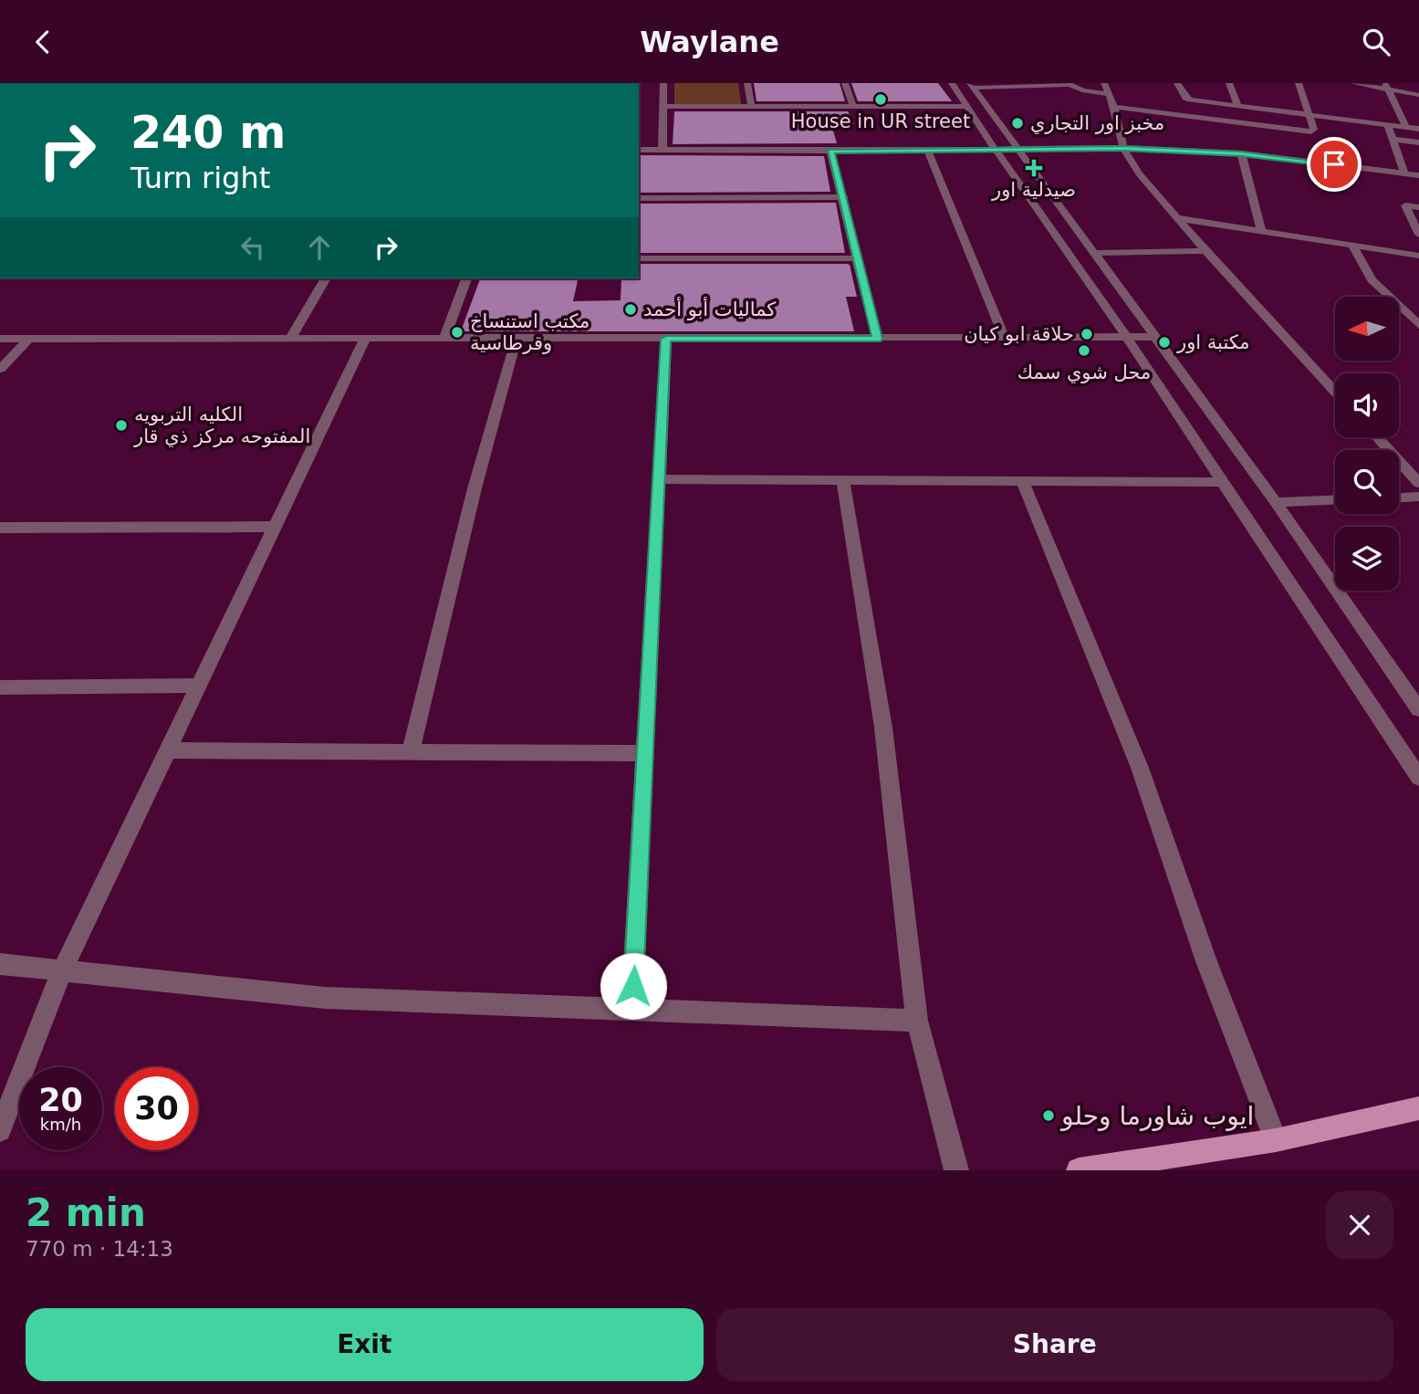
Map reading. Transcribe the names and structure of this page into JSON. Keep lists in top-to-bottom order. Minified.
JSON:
{"places":{"other":["House in UR street","مخبز اور التجاري","كماليات أبو أحمد","مكتب استنساخ وقرطاسية","حلاقة ابو كيان","مكتبة اور","محل شوي سمك","الكليه التربويه المفتوحه مركز ذي قار","ايوب شاورما وحلو"],"health":["صيدلية اور"]},"north":"left","page":{"header":"Waylane","turn":["240 m","Turn right"],"speed":"20 km/h","limit":"30","heading":["2 min","770 m · 14:13"],"buttons":["Exit","Share"]}}
